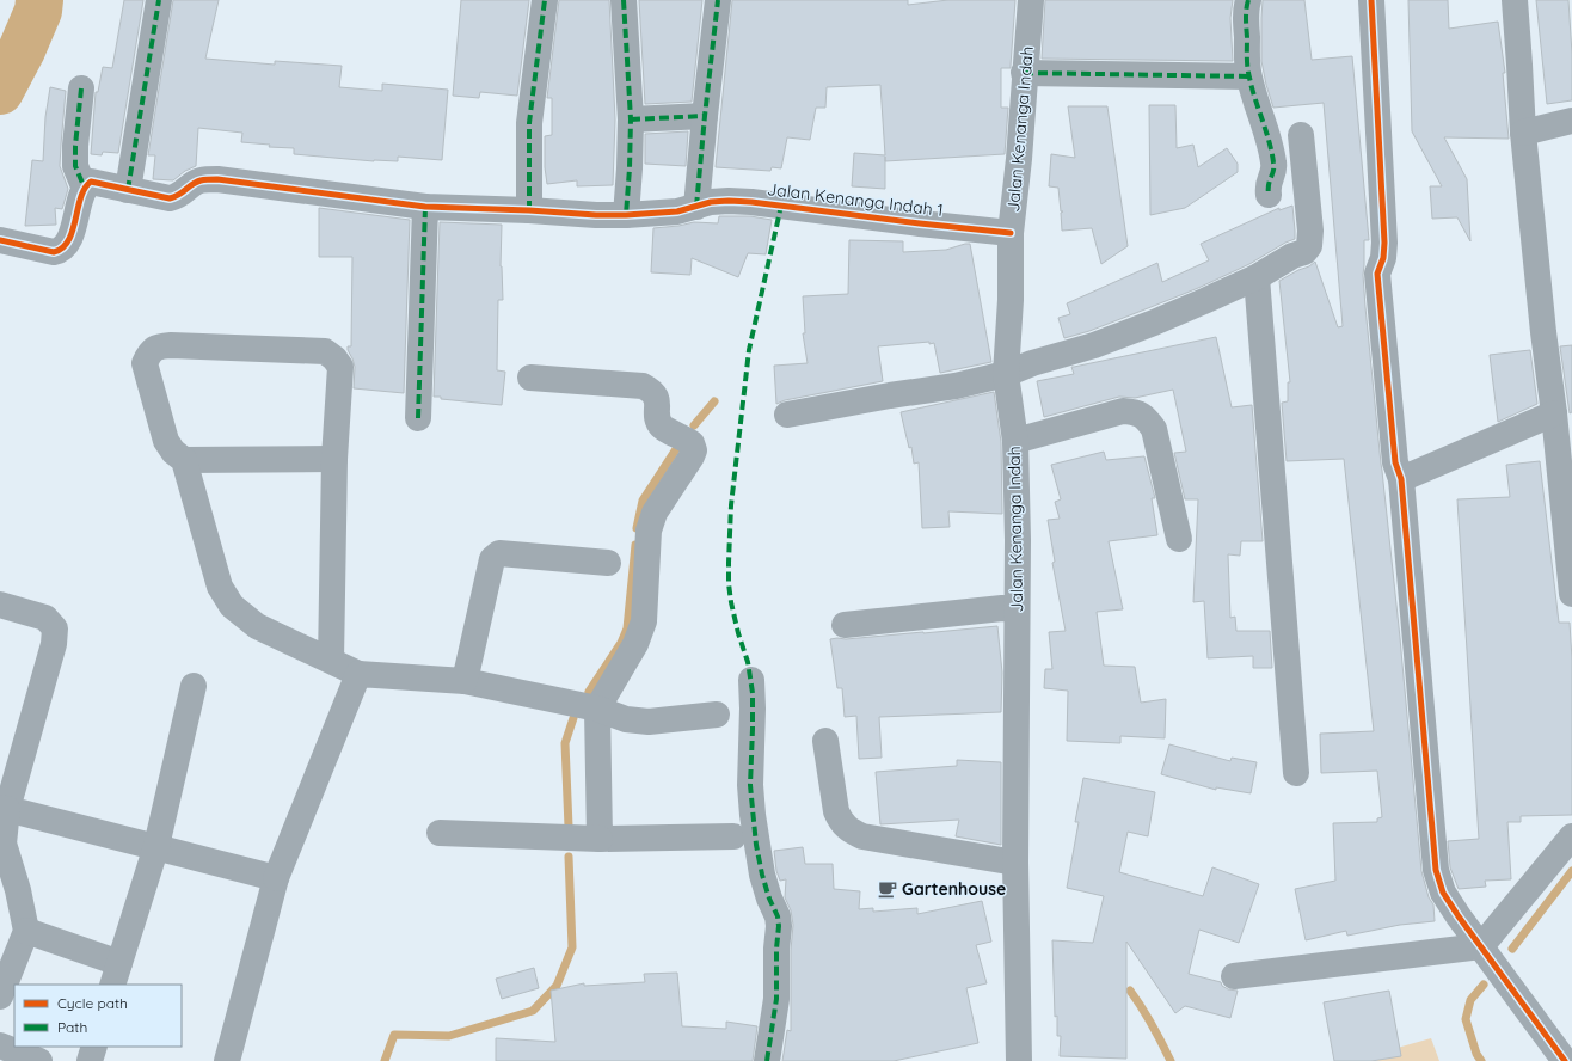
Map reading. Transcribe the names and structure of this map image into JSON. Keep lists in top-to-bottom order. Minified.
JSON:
{"streets":{"street":["Jalan Kenanga Indah","Jalan Kenanga Indah 1"]},"crossings":[["Jalan Kenanga Indah","Jalan Kenanga Indah 1"]],"places":{"cafe":["Gartenhouse"]},"legend":["Cycle path","Path"]}
